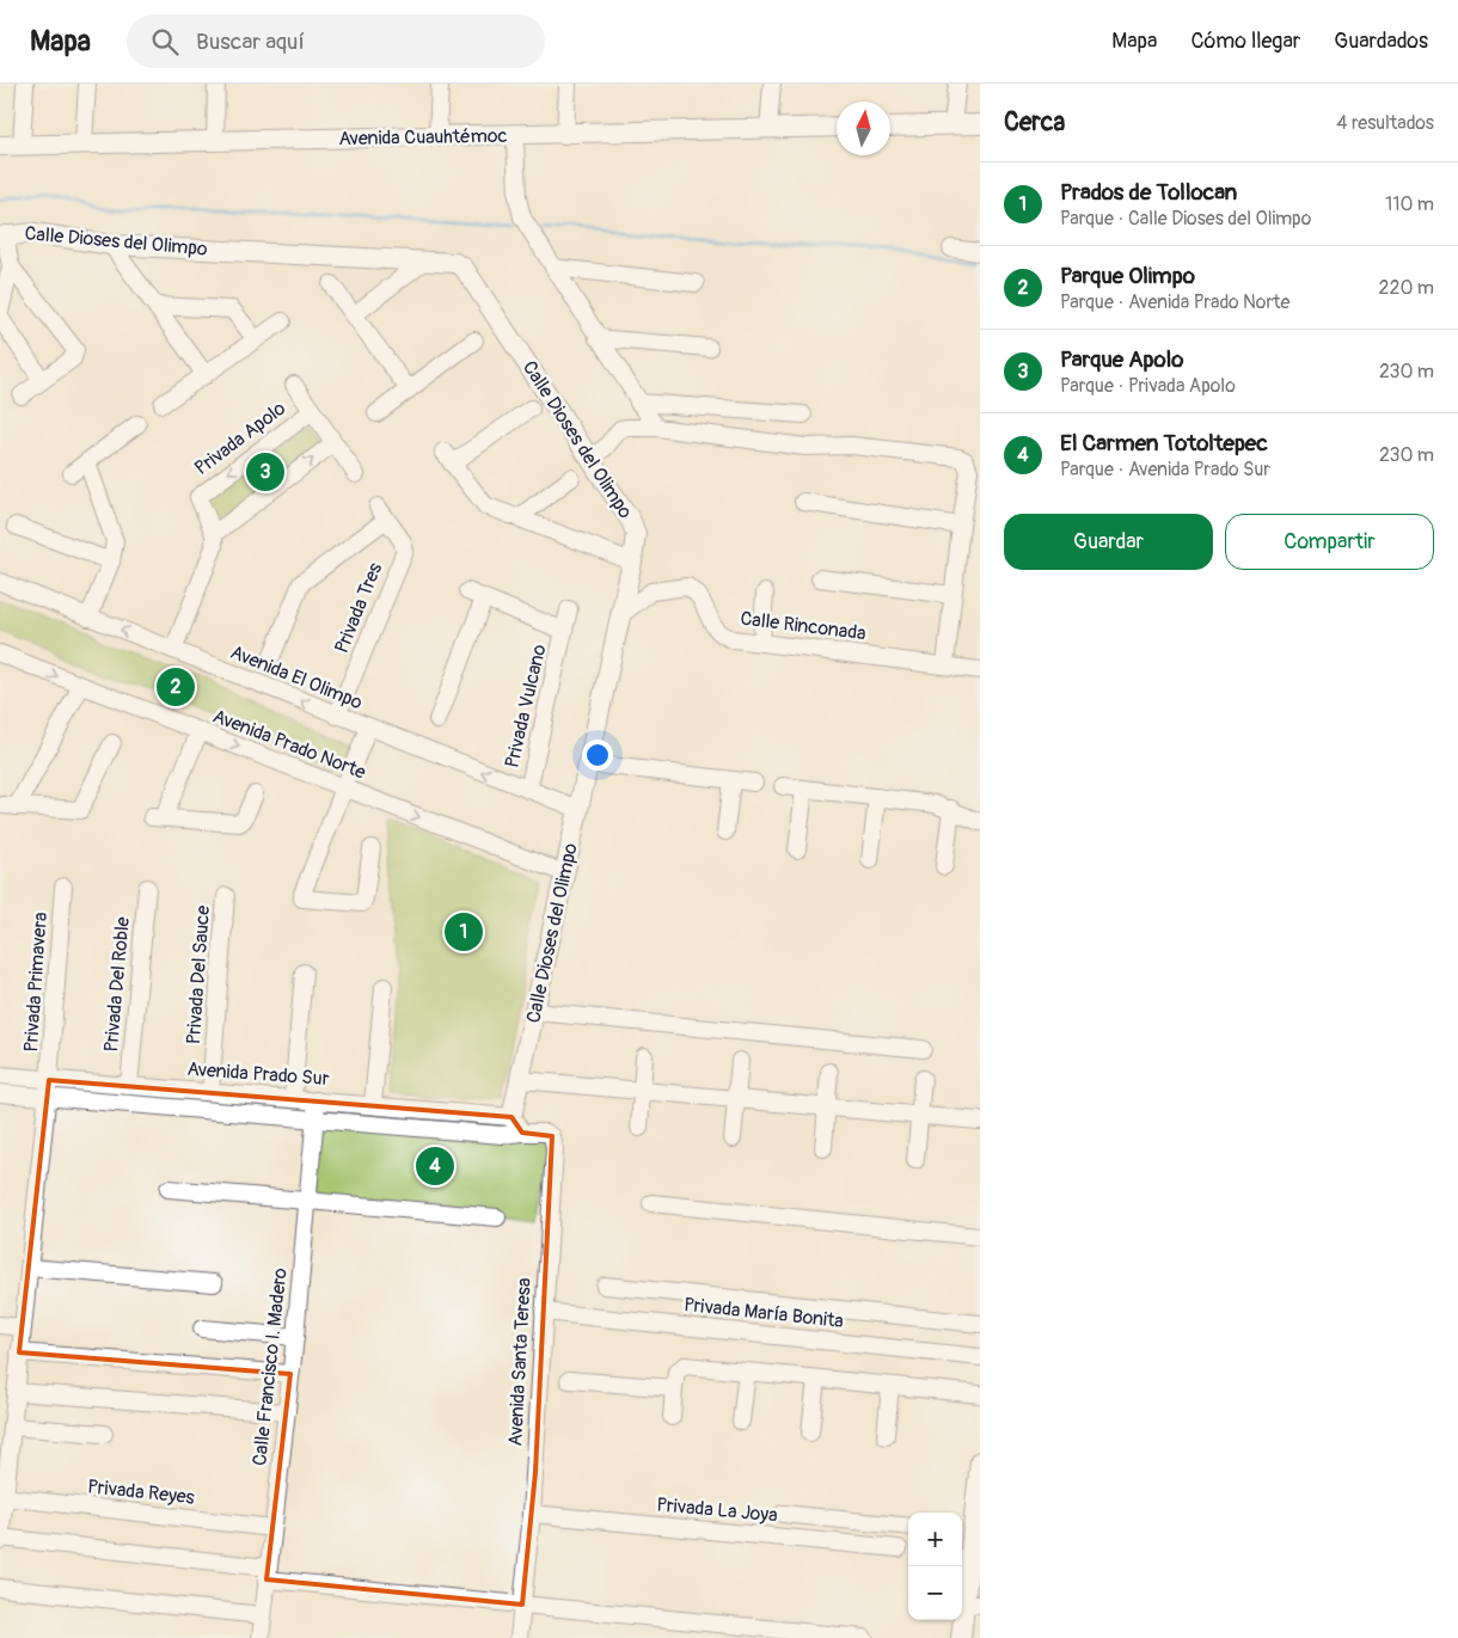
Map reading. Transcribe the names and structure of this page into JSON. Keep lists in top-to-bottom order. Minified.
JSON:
{"streets":{"main road":["Avenida Cuauhtémoc","Calle Dioses del Olimpo"],"street":["Privada Apolo","Privada Tres","Calle Rinconada","Avenida El Olimpo","Privada Vulcano","Avenida Prado Norte","Privada Del Sauce","Privada Primavera","Privada Del Roble","Avenida Prado Sur","Privada María Bonita","Avenida Santa Teresa","Calle Francisco I. Madero","Privada Reyes","Privada La Joya"]},"crossings":[["Calle Dioses del Olimpo","Calle Rinconada"],["Calle Dioses del Olimpo","Avenida El Olimpo"],["Calle Dioses del Olimpo","Avenida Prado Norte"],["Calle Dioses del Olimpo","Avenida Prado Sur"],["Calle Dioses del Olimpo","Avenida Santa Teresa"],["Privada Tres","Avenida El Olimpo"],["Avenida El Olimpo","Privada Vulcano"],["Privada Del Sauce","Avenida Prado Sur"],["Privada Primavera","Avenida Prado Sur"],["Privada Primavera","Privada Reyes"],["Privada Del Roble","Avenida Prado Sur"],["Avenida Prado Sur","Avenida Santa Teresa"],["Avenida Prado Sur","Calle Francisco I. Madero"],["Privada María Bonita","Avenida Santa Teresa"],["Avenida Santa Teresa","Privada La Joya"],["Calle Francisco I. Madero","Privada Reyes"]],"one_way":["Avenida El Olimpo","Avenida Prado Norte"],"north":"top","page":{"header":"Mapa","search":"Buscar aquí","nav":["Mapa","Cómo llegar","Guardados"],"heading":["Cerca","4 resultados"],"list":[{"mark":"1","name":"Prados de Tollocan","note":"Parque · Calle Dioses del Olimpo","value":"110 m"},{"mark":"2","name":"Parque Olimpo","note":"Parque · Avenida Prado Norte","value":"220 m"},{"mark":"3","name":"Parque Apolo","note":"Parque · Privada Apolo","value":"230 m"},{"mark":"4","name":"El Carmen Totoltepec","note":"Parque · Avenida Prado Sur","value":"230 m"}],"pins":["3","2","1","4"],"buttons":["Guardar","Compartir"],"map_buttons":["+","−"]}}
